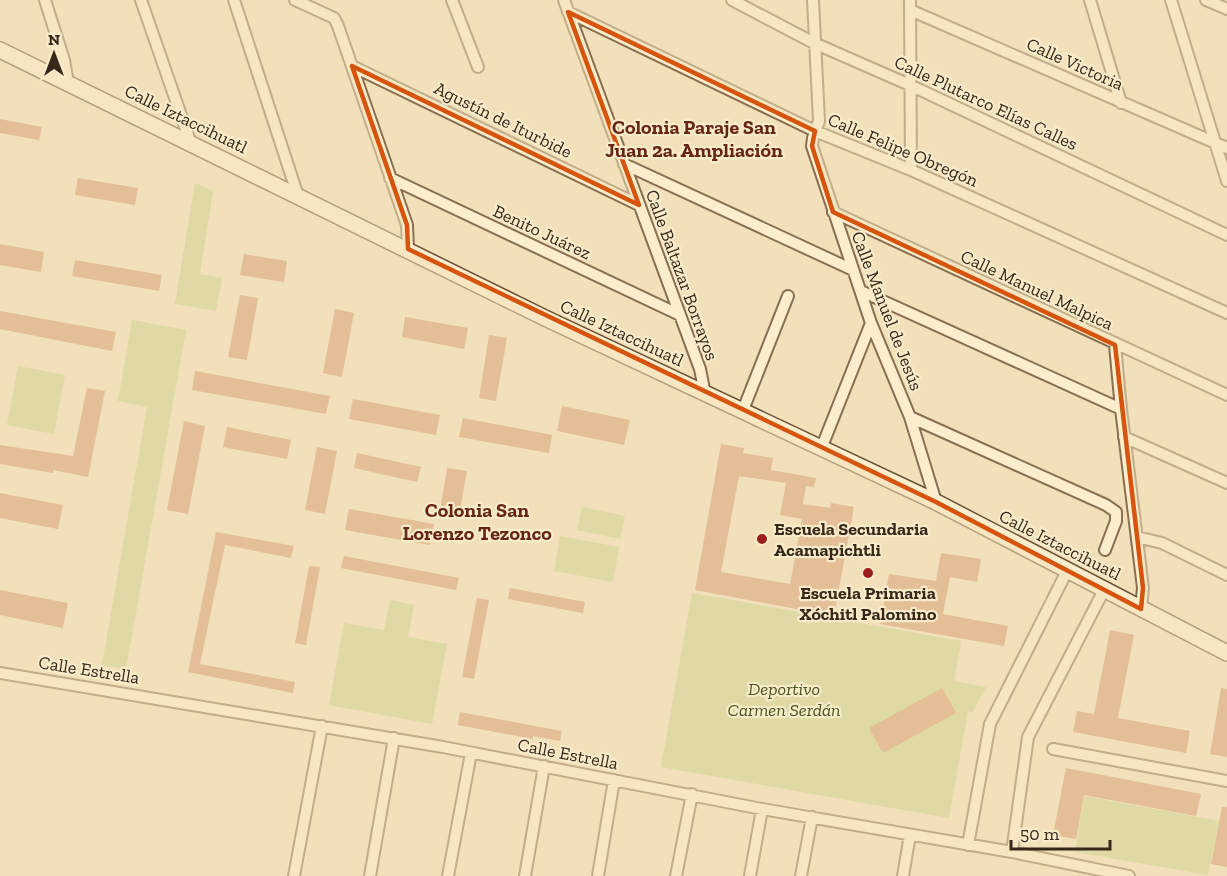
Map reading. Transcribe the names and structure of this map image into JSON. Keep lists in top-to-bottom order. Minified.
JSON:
{"streets":{"street":["Calle Victoria","Calle Plutarco Elías Calles","Calle Iztaccihuatl","Agustín de Iturbide","Calle Felipe Obregón","Benito Juárez","Calle Baltazar Borrayos","Calle Manuel Malpica","Calle Manuel de Jesús","Calle Estrella"]},"crossings":[["Calle Plutarco Elías Calles","Calle Manuel de Jesús"],["Calle Iztaccihuatl","Calle Baltazar Borrayos"],["Calle Iztaccihuatl","Calle Manuel de Jesús"],["Agustín de Iturbide","Calle Baltazar Borrayos"],["Calle Felipe Obregón","Calle Baltazar Borrayos"],["Calle Felipe Obregón","Calle Manuel de Jesús"],["Benito Juárez","Calle Baltazar Borrayos"],["Calle Manuel Malpica","Calle Manuel de Jesús"]],"districts":["Colonia Paraje San Juan 2a. Ampliación","Colonia San Lorenzo Tezonco"],"parks":["Deportivo Carmen Serdán"],"places":["Escuela Secundaria Acamapichtli","Escuela Primaria Xóchitl Palomino"],"scale_bar":"50 m","north":"top"}
